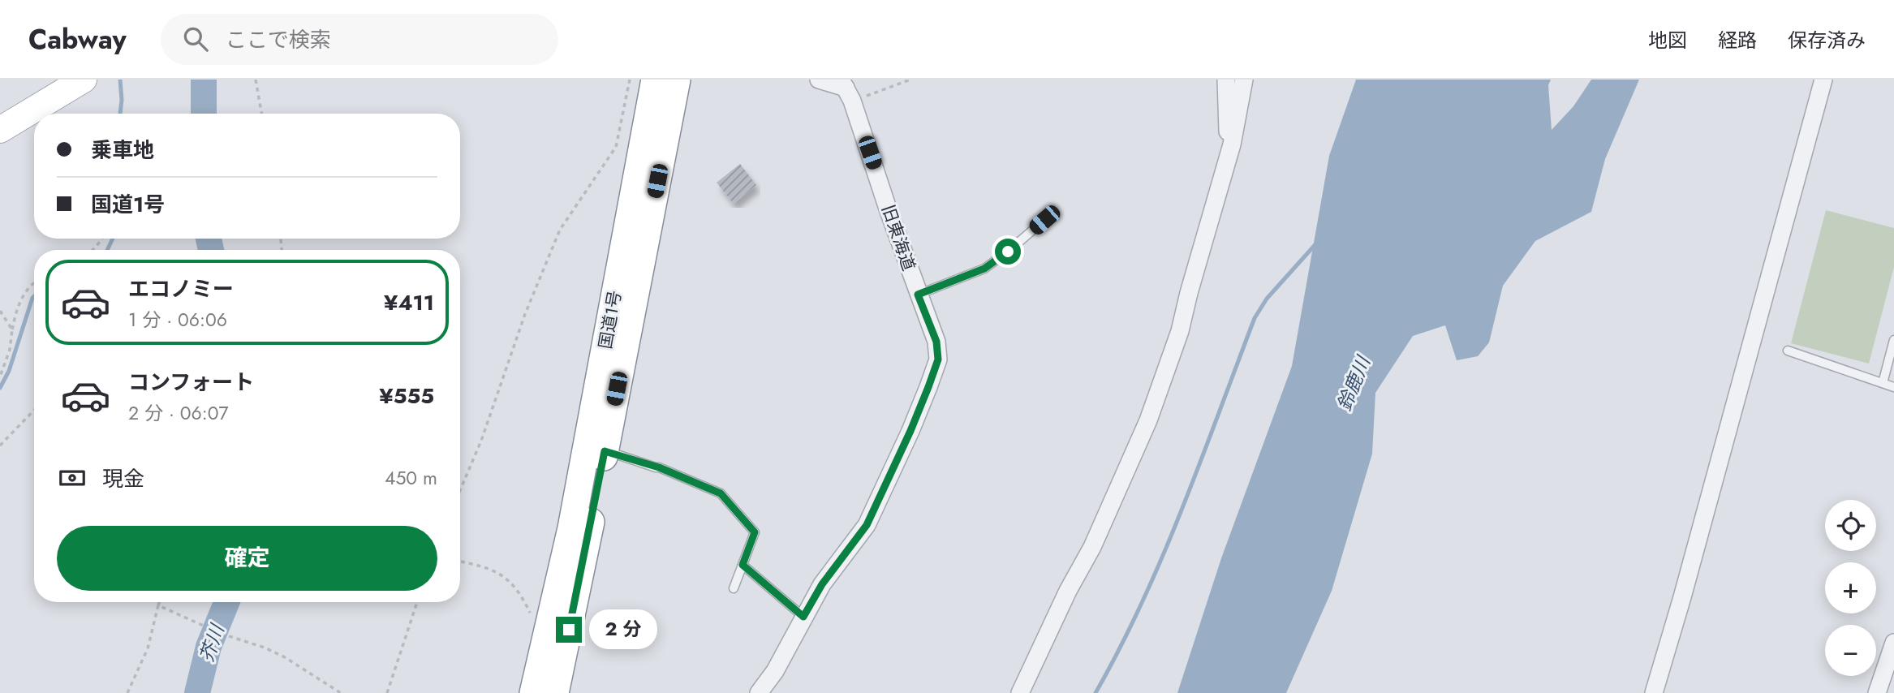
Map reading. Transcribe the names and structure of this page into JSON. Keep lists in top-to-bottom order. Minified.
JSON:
{"streets":{"highway":["国道1号"],"street":["旧東海道"]},"water":["鈴鹿川","芥川"],"page":{"header":"Cabway","search":"ここで検索","nav":["地図","経路","保存済み"],"banner":["乗車地","国道1号"],"list":[{"name":"エコノミー","note":"1 分 · 06:06","value":"¥411"},{"name":"コンフォート","note":"2 分 · 06:07","value":"¥555"}],"pay":["現金","450 m"],"map_buttons":["+","−"],"buttons":"確定","bubble":"2 分"}}
